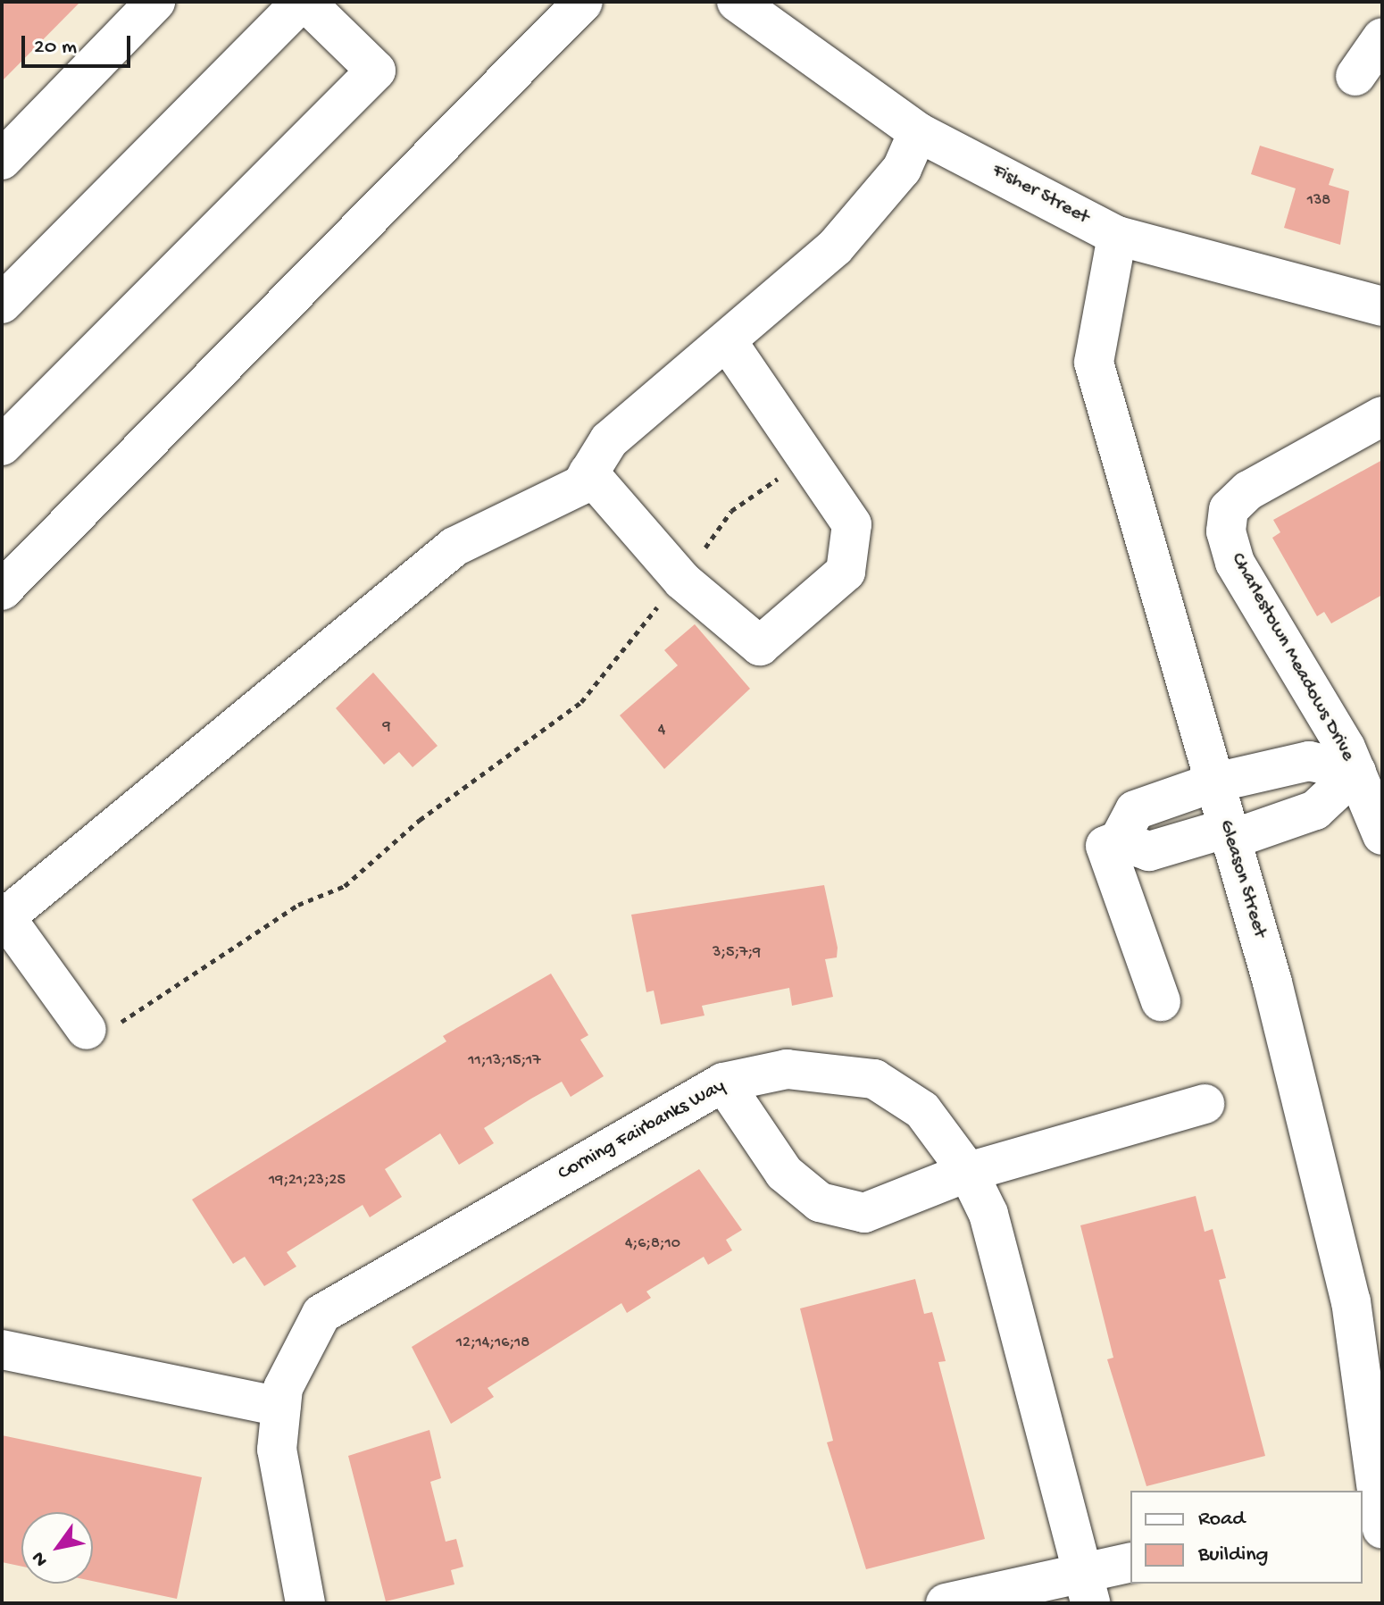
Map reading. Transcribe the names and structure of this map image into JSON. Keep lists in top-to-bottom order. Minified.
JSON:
{"streets":{"street":["Fisher Street","Charlestown Meadows Drive","Gleason Street","Corning Fairbanks Way"]},"crossings":[["Fisher Street","Gleason Street"],["Charlestown Meadows Drive","Gleason Street"]],"house_numbers":["138","9","4","3;5;7;9","11;13;15;17","19;21;23;25","4;6;8;10","12;14;16;18"],"legend":["Road","Building"],"scale_bar":"20 m","north":"bottom left"}
